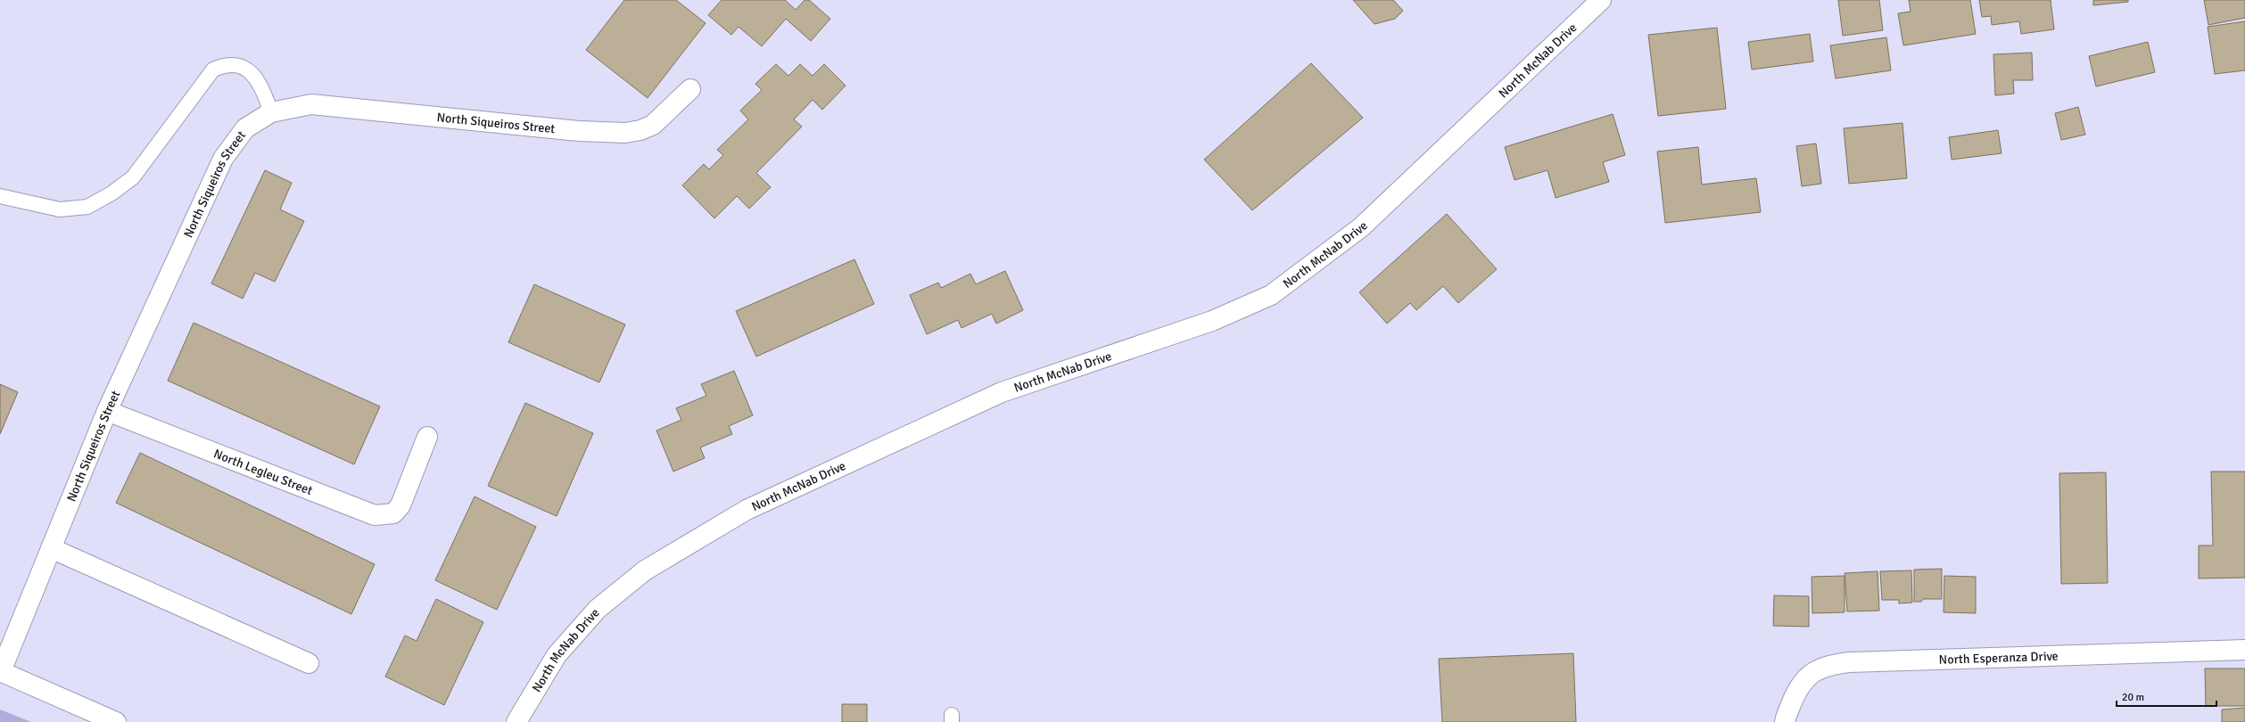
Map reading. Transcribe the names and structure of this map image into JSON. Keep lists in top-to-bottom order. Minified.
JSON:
{"streets":{"street":["North McNab Drive","North Siqueiros Street","North Legleu Street","North Esperanza Drive"]},"crossings":[["North Siqueiros Street","North Legleu Street"]],"scale_bar":"20 m"}
